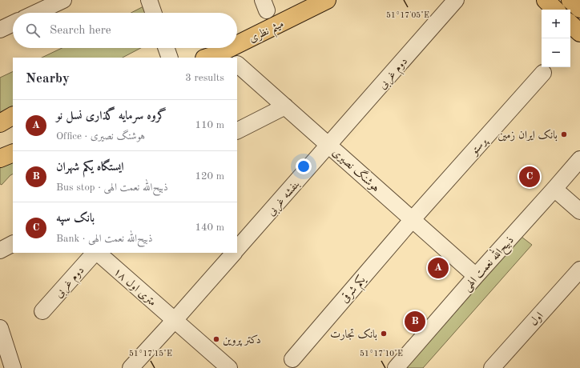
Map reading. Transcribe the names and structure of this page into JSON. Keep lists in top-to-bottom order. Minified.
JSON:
{"streets":{"main road":["میثم نظری"],"street":["دوم غربی","پرستو","هوشنگ نصیری","بنفشه غربی","ذبیح‌الله نعمت الهی","۱۸ متری اول","یکم شرقی","اول"]},"crossings":[["دوم غربی","هوشنگ نصیری"],["دوم غربی","بنفشه غربی"],["پرستو","هوشنگ نصیری"],["پرستو","یکم شرقی"],["هوشنگ نصیری","بنفشه غربی"],["هوشنگ نصیری","ذبیح‌الله نعمت الهی"],["هوشنگ نصیری","یکم شرقی"]],"places":["بانک ایران زمین","بانک تجارت","دکتر پروین"],"page":{"map_buttons":["+","−"],"search":"Search here","heading":["Nearby","3 results"],"list":[{"mark":"A","name":"گروه سرمایه گذاری نسل نو","note":"Office · هوشنگ نصیری","value":"110 m"},{"mark":"B","name":"ایستگاه یکم شهران","note":"Bus stop · ذبیح‌الله نعمت الهی","value":"120 m"},{"mark":"C","name":"بانک سپه","note":"Bank · ذبیح‌الله نعمت الهی","value":"140 m"}],"pins":["C","A","B"]},"coordinates":["51°17'05\"E","51°17'15\"E","51°17'10\"E"]}
